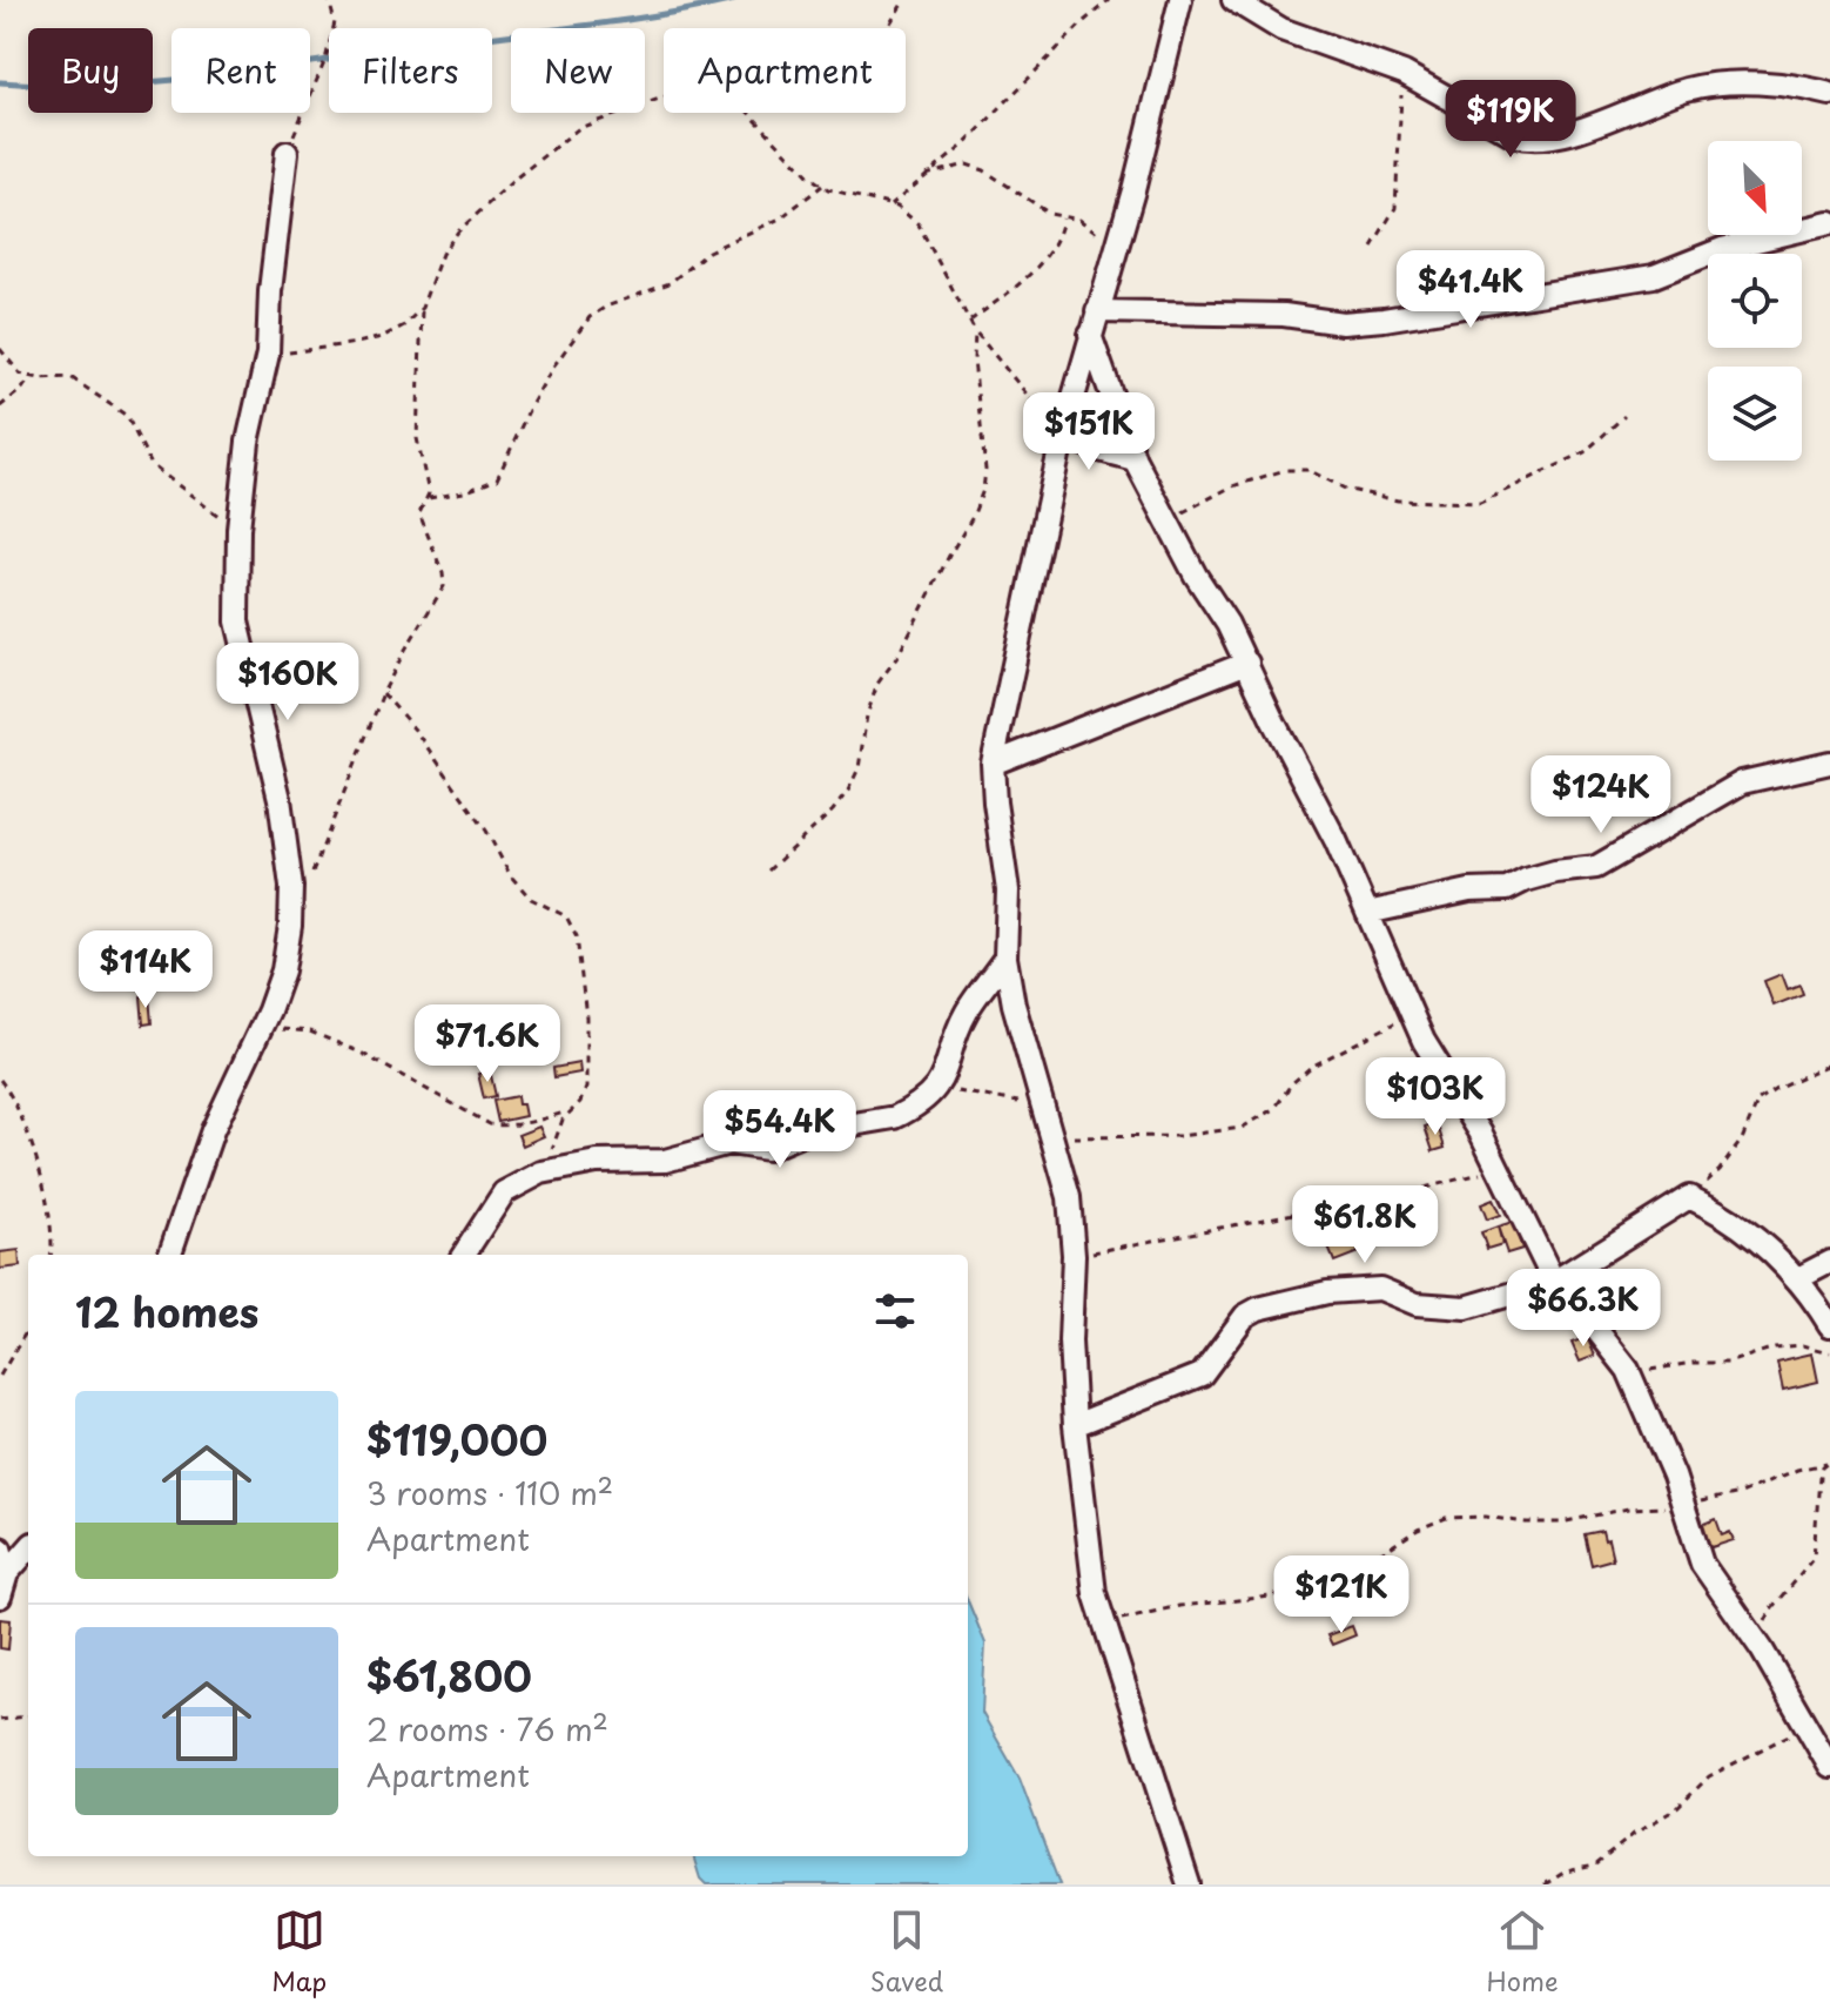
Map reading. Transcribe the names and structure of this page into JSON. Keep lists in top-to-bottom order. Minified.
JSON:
{"north":"bottom right","page":{"chip":["Buy","Rent","Filters","New","Apartment"],"price":["$119K","$41.4K","$151K","$160K","$124K","$114K","$71.6K","$103K","$54.4K","$61.8K","$66.3K","$121K"],"heading":"12 homes","list":[{"name":"$119,000","note":"3 rooms · 110 m² · Apartment"},{"name":"$61,800","note":"2 rooms · 76 m² · Apartment"}],"tabs":["Map","Saved","Home"]}}
